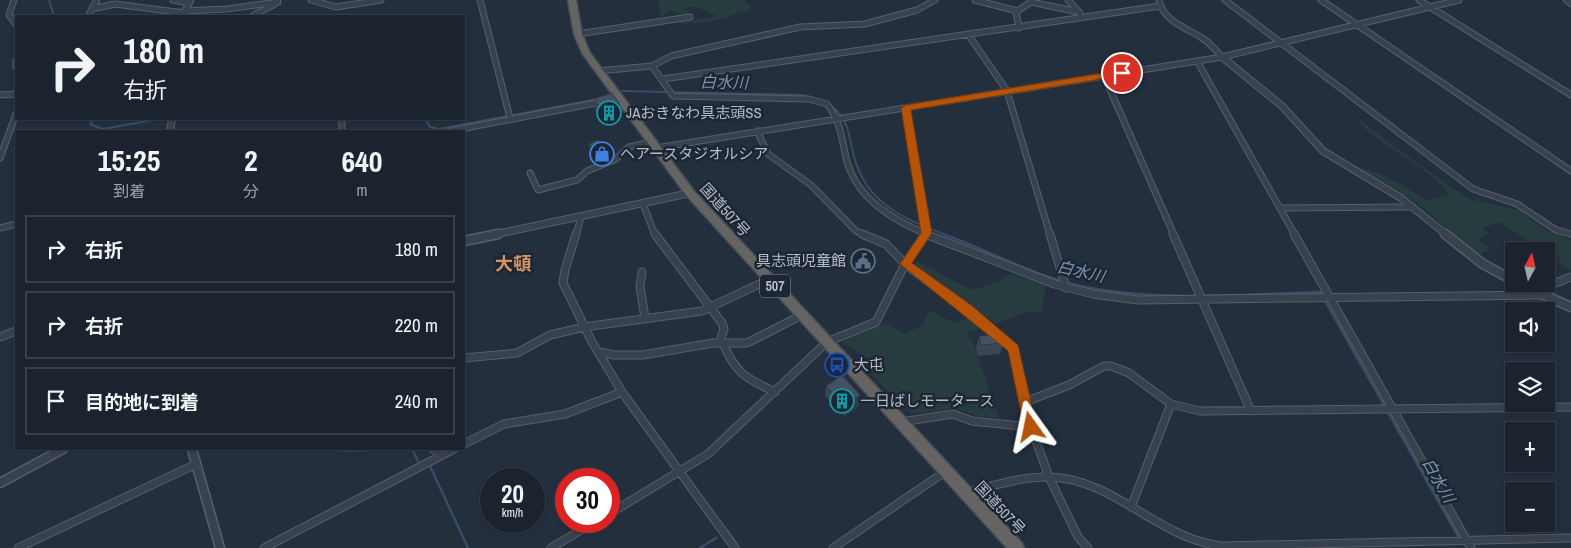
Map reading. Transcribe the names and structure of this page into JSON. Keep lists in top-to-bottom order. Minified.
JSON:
{"streets":{"highway":["国道507号","507"]},"districts":["大頓"],"water":["白水川"],"places":{"building":["JAおきなわ具志頭SS","一日ばしモータース"],"shop":["ヘアースタジオルシア"],"public building":["具志頭児童館"],"bus stop":["大屯"]},"north":"top","page":{"turn":["180 m","右折"],"eta":["15:25","到着","2","分","640","m"],"list":[{"name":"右折","value":"180 m"},{"name":"右折","value":"220 m"},{"name":"目的地に到着","value":"240 m"}],"map_buttons":["+","−"],"speed":"20 km/h","limit":"30"}}
